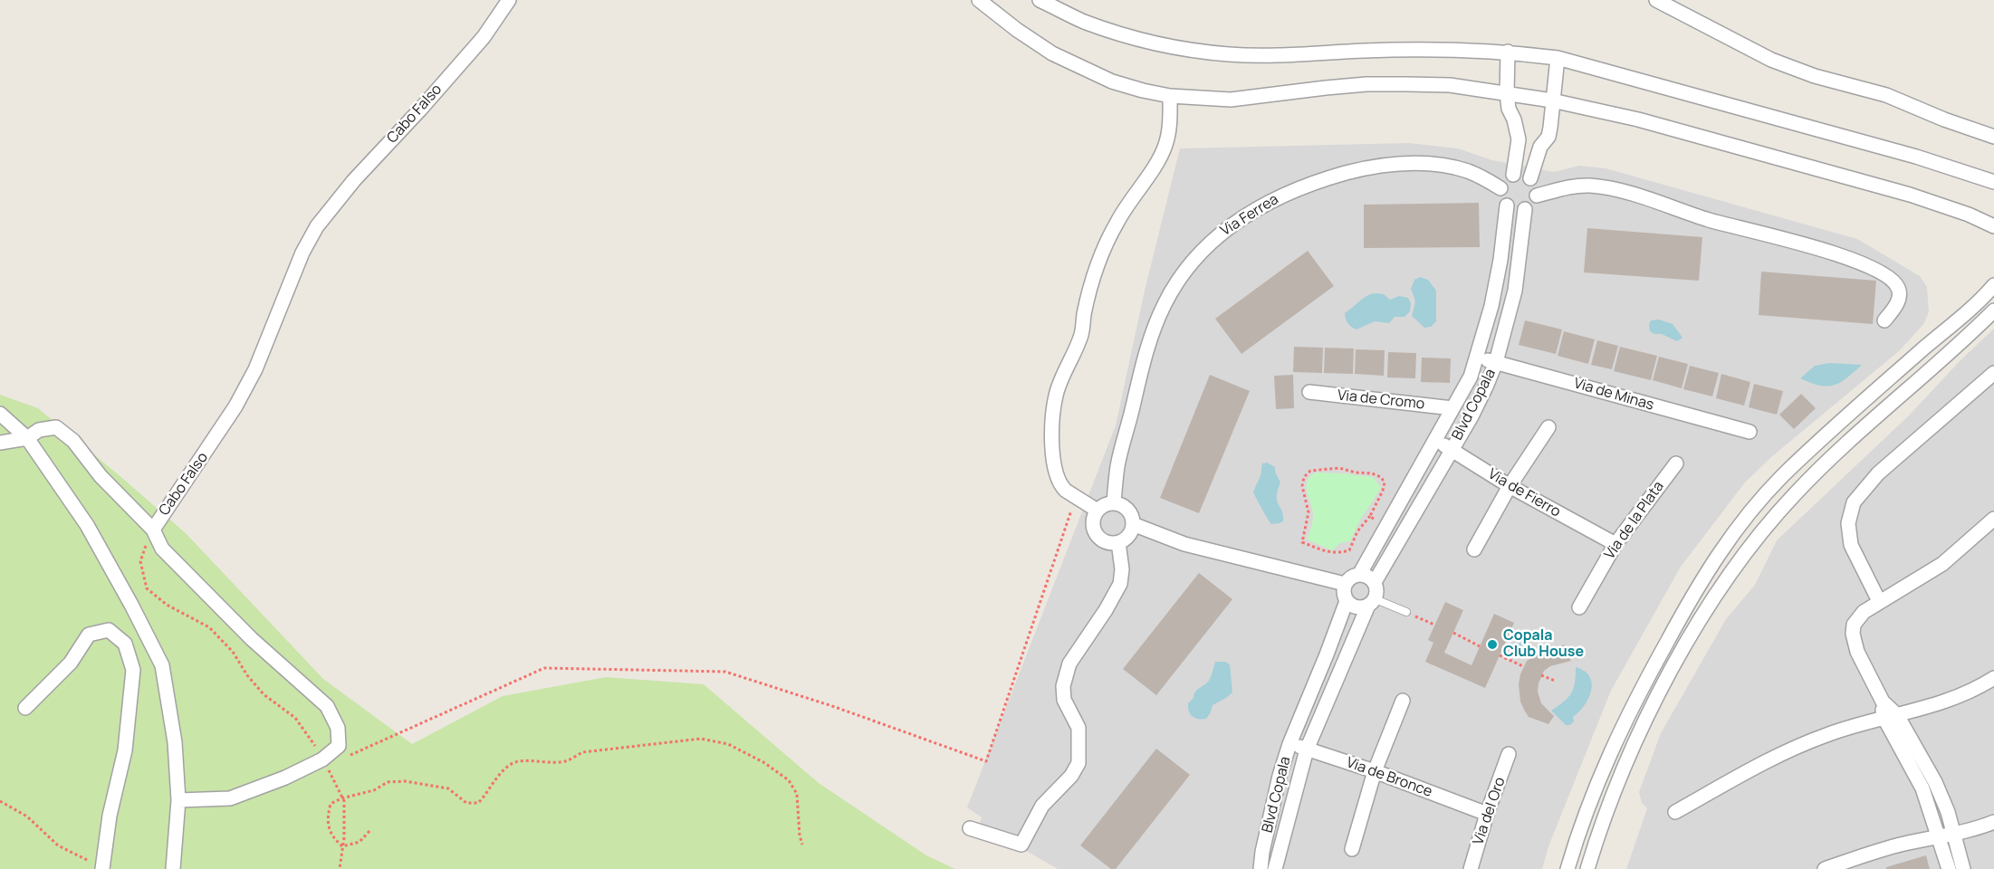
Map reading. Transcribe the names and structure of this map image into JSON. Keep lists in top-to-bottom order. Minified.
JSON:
{"streets":{"street":["Cabo Falso","Via Ferrea","Via de Minas","Via de Cromo","Blvd Copala","Via de Fierro","Via de la Plata","Via de Bronce","Via del Oro"]},"crossings":[["Via Ferrea","Blvd Copala"],["Via de Minas","Blvd Copala"],["Via de Cromo","Blvd Copala"],["Blvd Copala","Via de Fierro"],["Blvd Copala","Via de Bronce"],["Via de Fierro","Via de la Plata"],["Via de Bronce","Via del Oro"]],"places":["Copala Club House"]}
